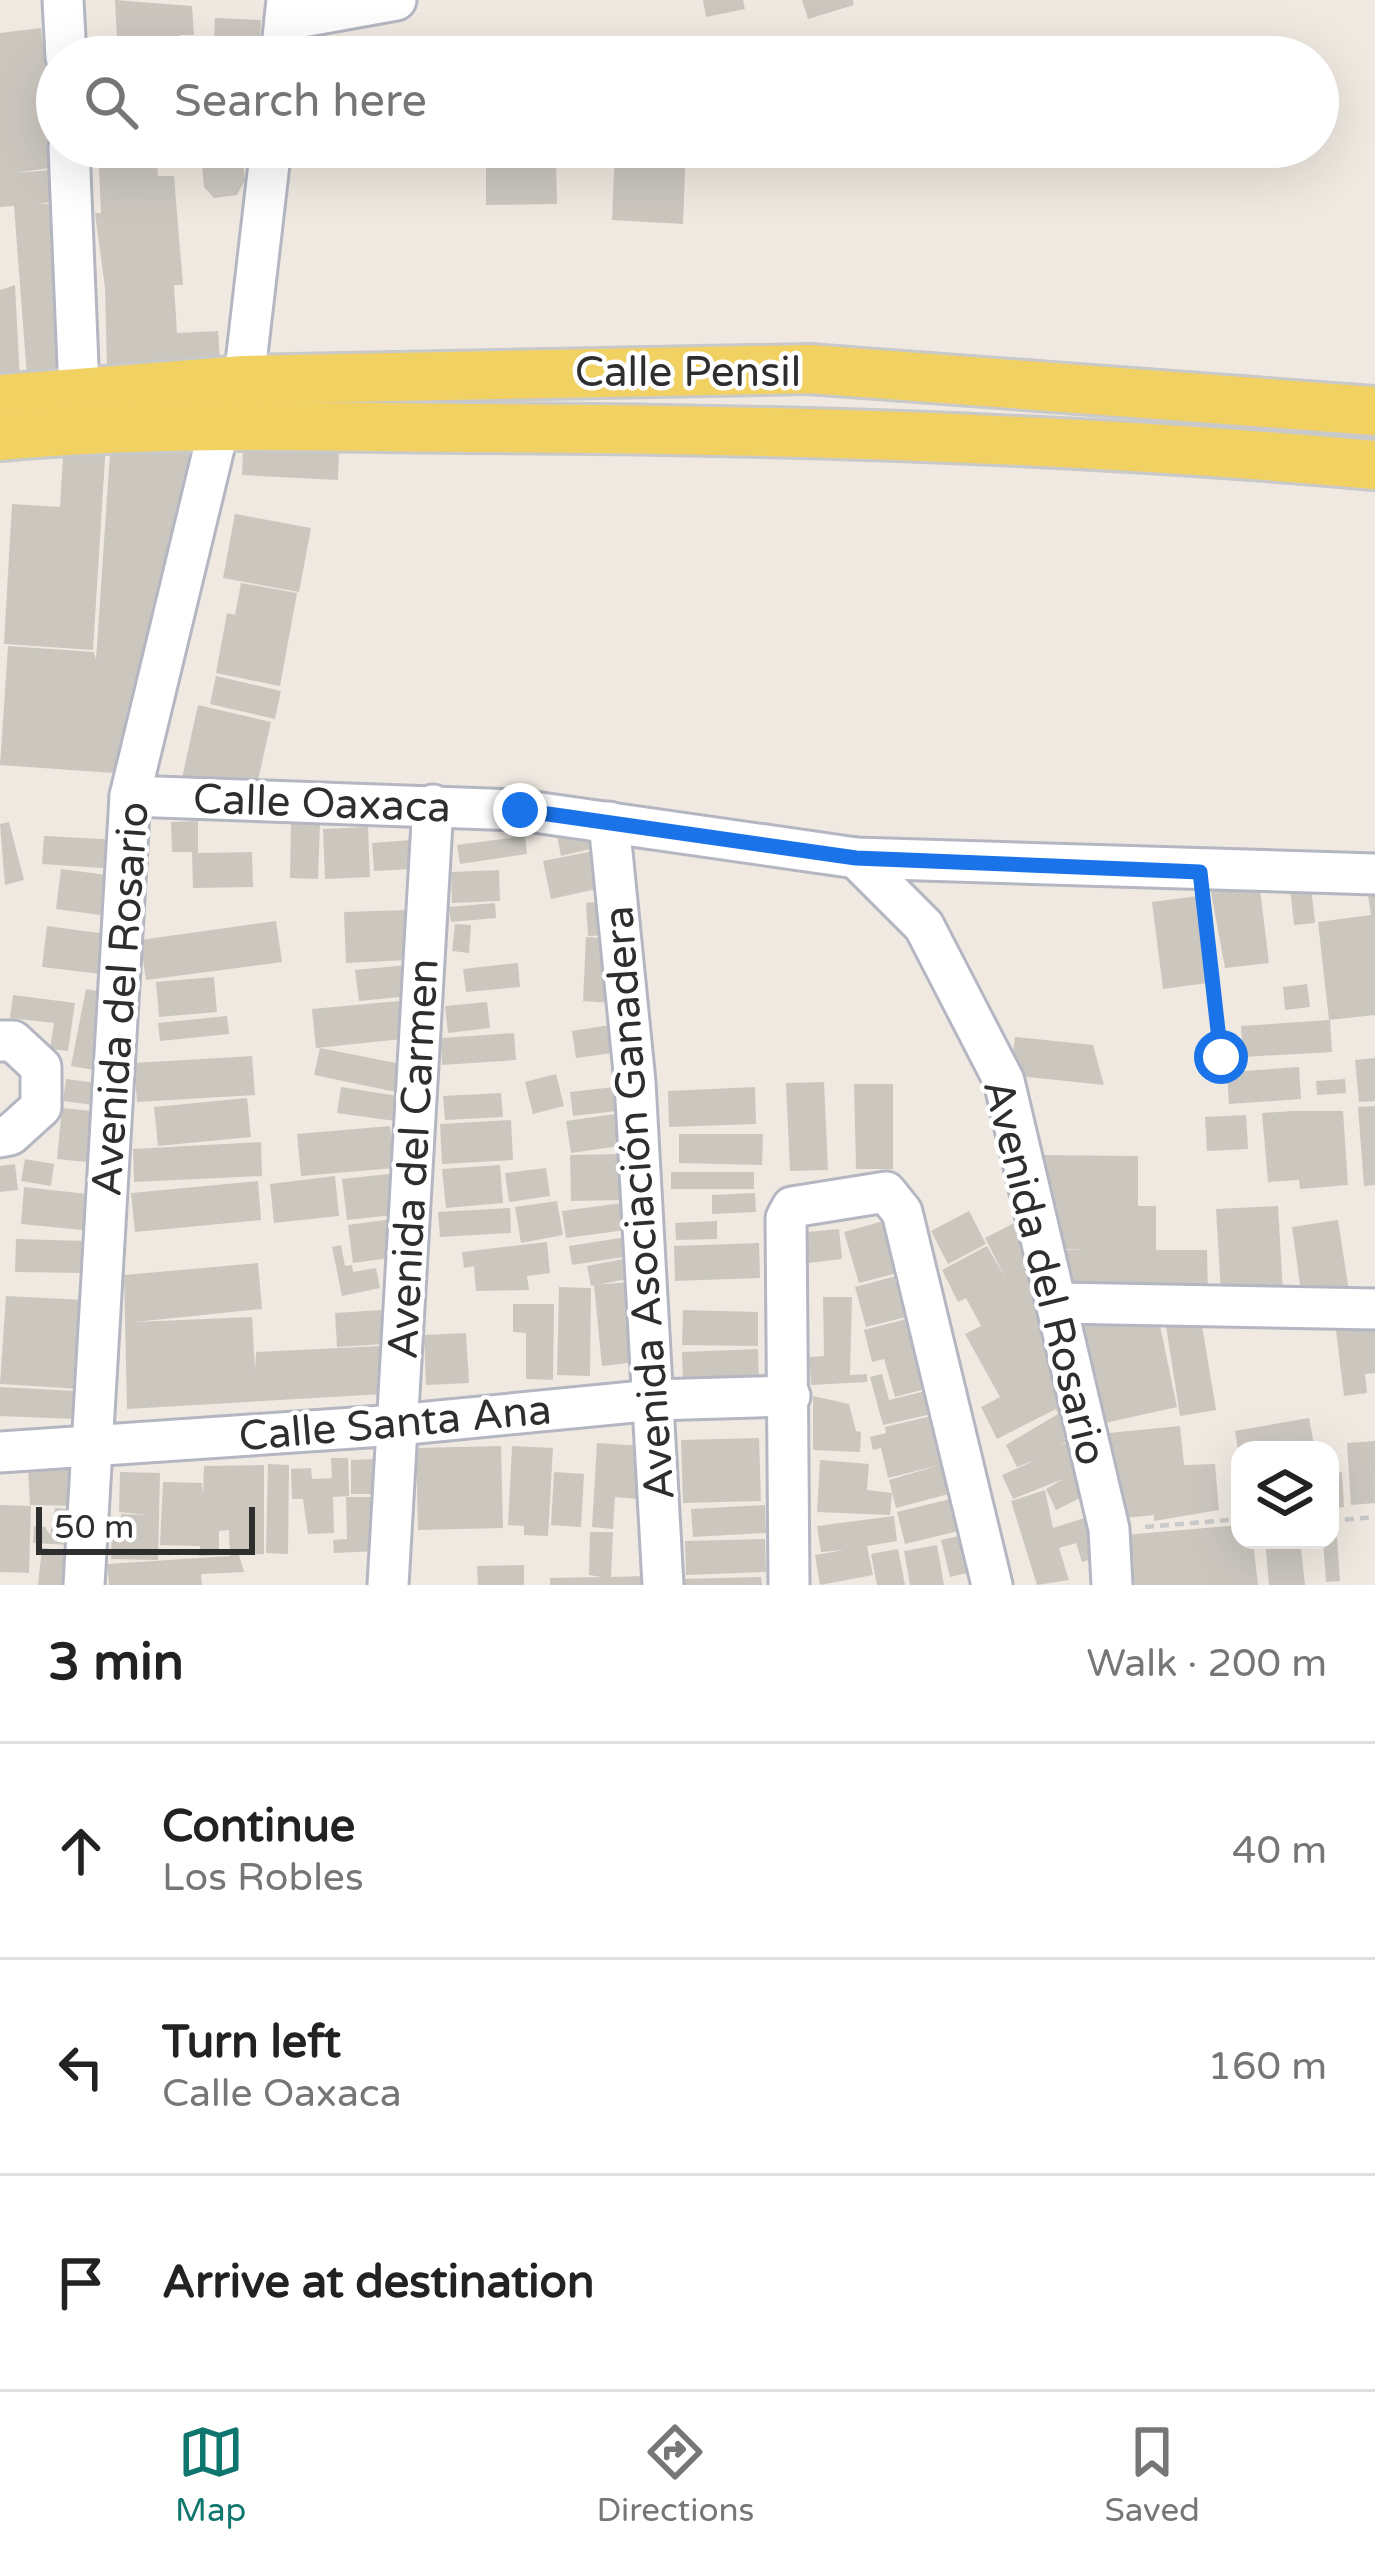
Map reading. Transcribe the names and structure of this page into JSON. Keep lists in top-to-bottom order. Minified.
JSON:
{"streets":{"main road":["Calle Pensil"],"street":["Calle Oaxaca","Avenida del Rosario","Avenida del Carmen","Avenida Asociación Ganadera","Calle Santa Ana"]},"crossings":[["Calle Pensil","Avenida del Rosario"],["Calle Oaxaca","Avenida del Rosario"],["Calle Oaxaca","Avenida del Carmen"],["Calle Oaxaca","Avenida Asociación Ganadera"],["Avenida del Rosario","Calle Santa Ana"],["Avenida del Carmen","Calle Santa Ana"],["Avenida Asociación Ganadera","Calle Santa Ana"]],"scale_bar":"50 m","page":{"search":"Search here","scale":"50 m","heading":["3 min","Walk · 200 m"],"list":[["Continue","Los Robles","40 m"],["Turn left","Calle Oaxaca","160 m"],"Arrive at destination"],"nav":["Map","Directions","Saved"]}}
